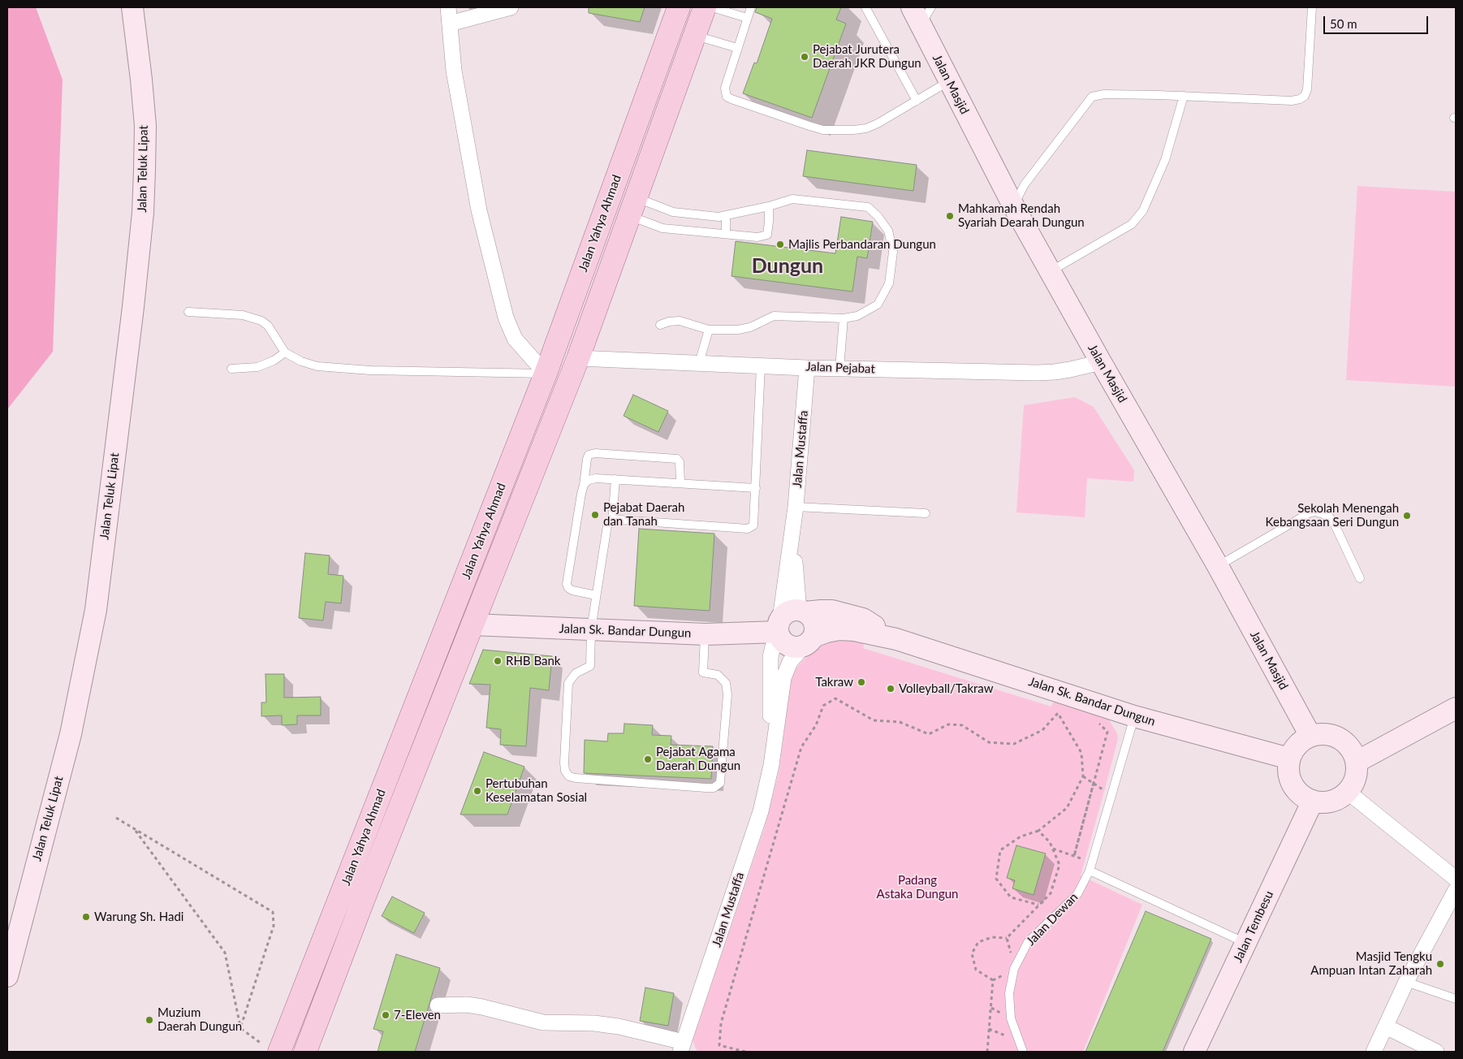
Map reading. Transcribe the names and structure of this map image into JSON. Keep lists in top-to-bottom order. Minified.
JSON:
{"streets":{"main road":["Jalan Yahya Ahmad"],"street":["Jalan Masjid","Jalan Teluk Lipat","Jalan Pejabat","Jalan Mustaffa","Jalan Sk. Bandar Dungun","Jalan Tembesu"],"lane":["Jalan Dewan"]},"crossings":[["Jalan Masjid","Jalan Pejabat"],["Jalan Masjid","Jalan Sk. Bandar Dungun"],["Jalan Masjid","Jalan Tembesu"],["Jalan Yahya Ahmad","Jalan Pejabat"],["Jalan Yahya Ahmad","Jalan Sk. Bandar Dungun"],["Jalan Pejabat","Jalan Mustaffa"],["Jalan Mustaffa","Jalan Sk. Bandar Dungun"],["Jalan Sk. Bandar Dungun","Jalan Dewan"],["Jalan Sk. Bandar Dungun","Jalan Tembesu"]],"districts":["Dungun"],"parks":["Padang Astaka Dungun"],"places":["Pejabat Jurutera Daerah JKR Dungun","Mahkamah Rendah Syariah Dearah Dungun","Majlis Perbandaran Dungun","Pejabat Daerah dan Tanah","Sekolah Menengah Kebangsaan Seri Dungun","RHB Bank","Takraw","Volleyball/Takraw","Pejabat Agama Daerah Dungun","Pertubuhan Keselamatan Sosial","Warung Sh. Hadi","Masjid Tengku Ampuan Intan Zaharah","7-Eleven","Muzium Daerah Dungun"],"scale_bar":"50 m"}
